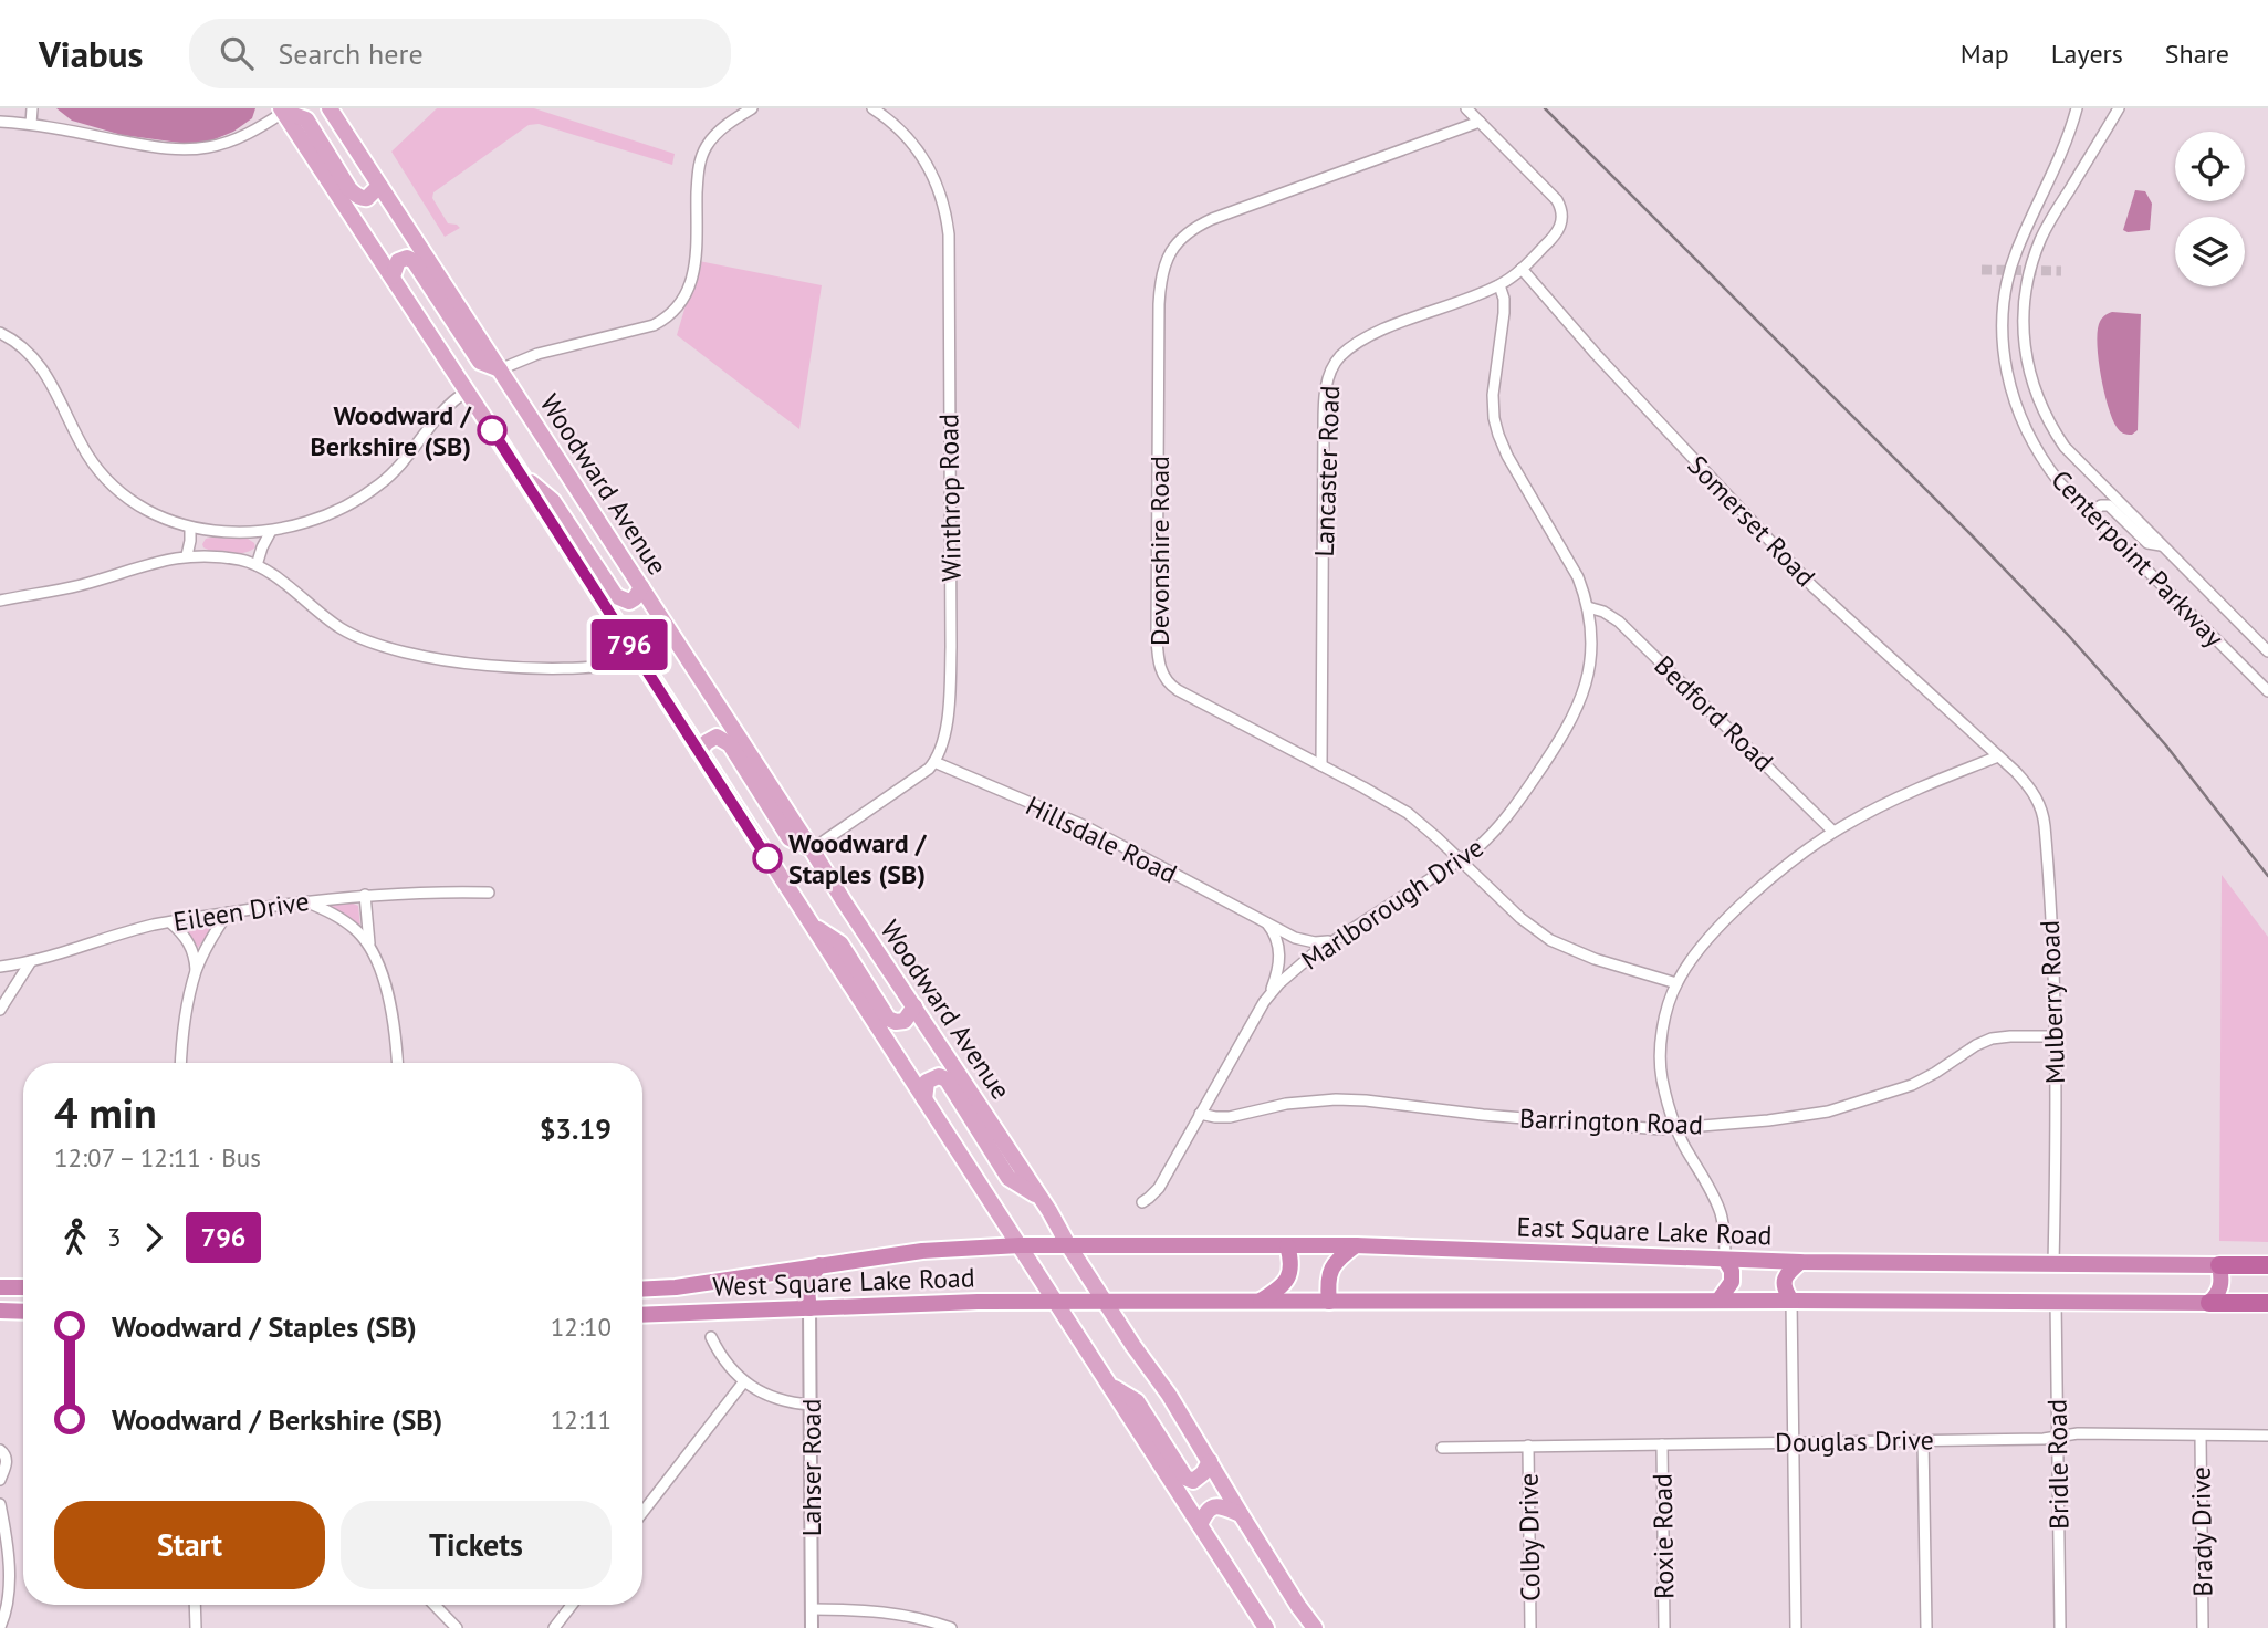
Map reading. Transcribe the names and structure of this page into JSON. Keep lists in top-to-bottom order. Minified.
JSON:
{"streets":{"highway":["East Square Lake Road","West Square Lake Road"],"main road":["Woodward Avenue"],"street":["Lancaster Road","Winthrop Road","Somerset Road","Devonshire Road","Centerpoint Parkway","Bedford Road","Hillsdale Road","Marlborough Drive","Eileen Drive","Mulberry Road","Barrington Road","Douglas Drive","Bridle Road","Lahser Road","Brady Drive","Roxie Road","Colby Drive"]},"crossings":[["Lancaster Road","Somerset Road"],["Lancaster Road","Devonshire Road"],["Lancaster Road","Marlborough Drive"],["Woodward Avenue","East Square Lake Road"],["Winthrop Road","Hillsdale Road"],["Somerset Road","Mulberry Road"],["Devonshire Road","Marlborough Drive"],["Bedford Road","Marlborough Drive"],["Hillsdale Road","Marlborough Drive"],["Marlborough Drive","Barrington Road"],["Mulberry Road","Barrington Road"],["Mulberry Road","East Square Lake Road"],["East Square Lake Road","West Square Lake Road"],["West Square Lake Road","Lahser Road"],["Douglas Drive","Bridle Road"],["Douglas Drive","Brady Drive"],["Douglas Drive","Roxie Road"],["Douglas Drive","Colby Drive"]],"places":["Woodward / Berkshire (SB)","Woodward / Staples (SB)"],"lines":["bus line 796"],"page":{"header":"Viabus","search":"Search here","nav":["Map","Layers","Share"],"on_map":"796","heading":["4 min","12:07 – 12:11 · Bus","$3.19"],"legs":["3","796"],"list":[{"name":"Woodward / Staples (SB)","value":"12:10"},{"name":"Woodward / Berkshire (SB)","value":"12:11"}],"buttons":["Start","Tickets"]}}
